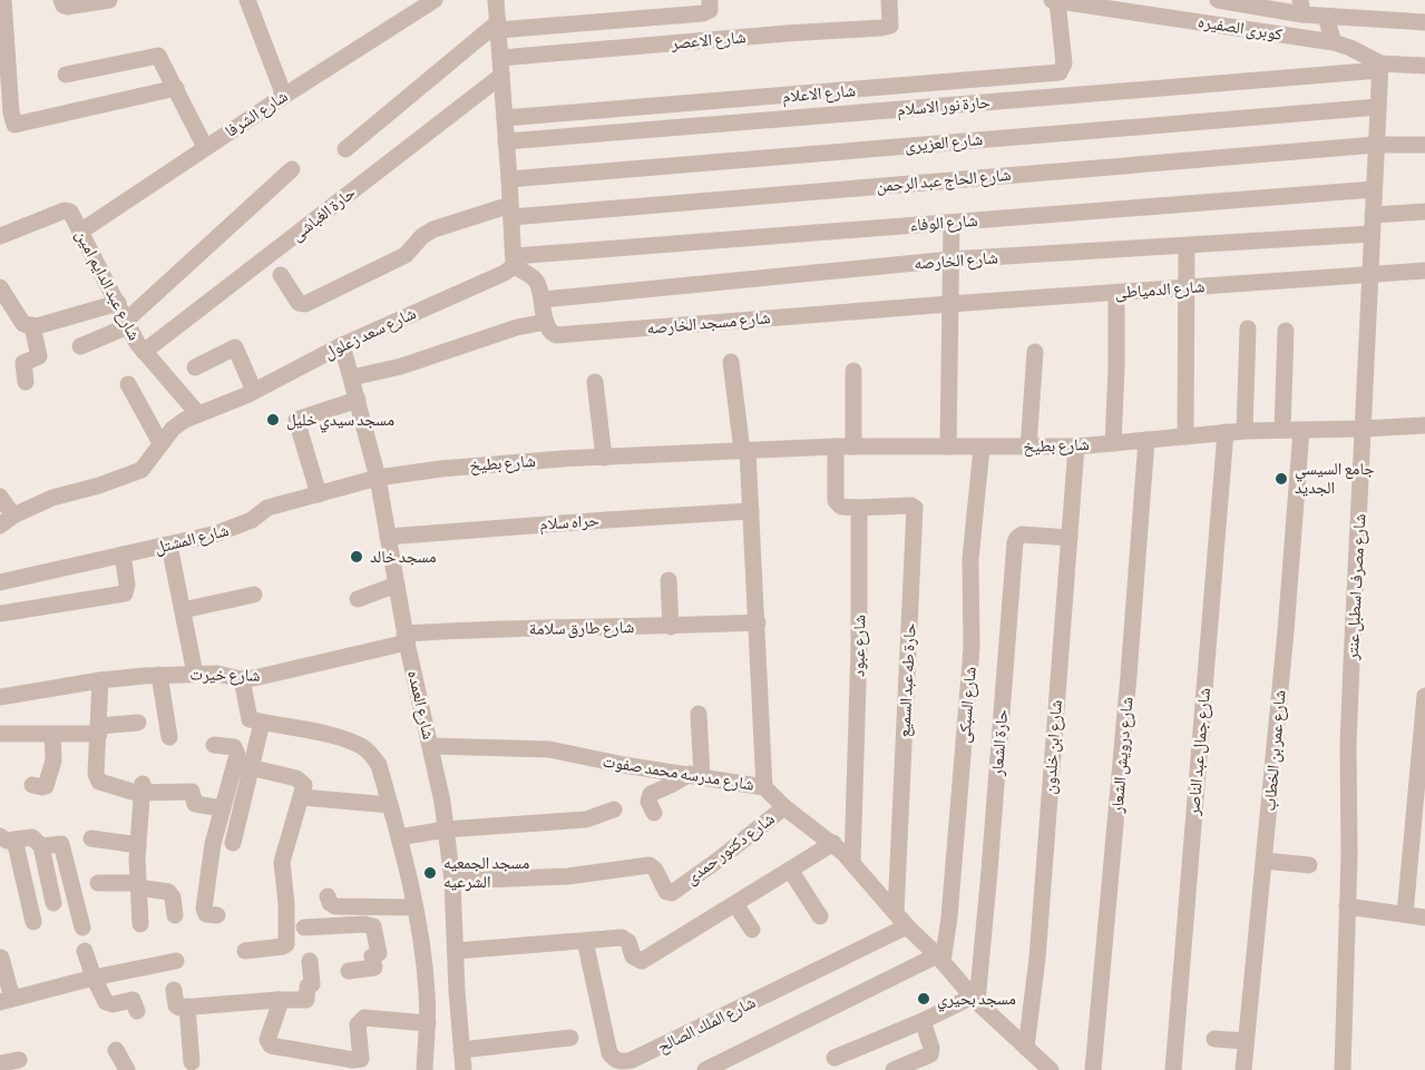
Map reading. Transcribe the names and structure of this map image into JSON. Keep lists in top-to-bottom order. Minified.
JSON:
{"streets":{"street":["كوبرى الصفيره","شارع الاعصر","شارع الاعلام","حارة نور الاسلام","شارع الشرفا","شارع العزيرى","شارع الحاج عبد الرحمن","حارة الغباشى","شارع الوفاء","شارع الخارصه","شارع عبد الدايم امين","شارع الدمياطى","شارع مسجد الخارصه","شارع سعد زعلول","شارع بطيخ","حراه سلام","شارع المشتل","شارع مصرف اسطبل عنتر","شارع طارق سلامة","شارع عبود","شارع خيرت","حارة طه عبد السميع","شارع العمده","شارع السبكى","حارة الشعار","شارع ابن خلدون","شارع عمر بن الخطاب","شارع جمال عبد الناصر","شارع درويش الشعار","شارع مدرسه محمد صفوت","شارع دكتور حمدى","شارع الملك الصالح"]},"crossings":[["كوبرى الصفيره","شارع الاعلام"],["كوبرى الصفيره","حارة نور الاسلام"],["كوبرى الصفيره","شارع مصرف اسطبل عنتر"],["حارة نور الاسلام","شارع مصرف اسطبل عنتر"],["شارع الشرفا","شارع عبد الدايم امين"],["شارع العزيرى","شارع مصرف اسطبل عنتر"],["شارع الحاج عبد الرحمن","شارع مصرف اسطبل عنتر"],["حارة الغباشى","شارع عبد الدايم امين"],["شارع الوفاء","شارع سعد زعلول"],["شارع الوفاء","شارع مصرف اسطبل عنتر"],["شارع الخارصه","شارع مصرف اسطبل عنتر"],["شارع عبد الدايم امين","شارع سعد زعلول"],["شارع الدمياطى","شارع مسجد الخارصه"],["شارع الدمياطى","شارع مصرف اسطبل عنتر"],["شارع سعد زعلول","شارع العمده"],["شارع بطيخ","شارع المشتل"],["شارع بطيخ","شارع مصرف اسطبل عنتر"],["شارع بطيخ","شارع العمده"],["شارع بطيخ","شارع السبكى"],["شارع بطيخ","شارع ابن خلدون"],["شارع بطيخ","شارع عمر بن الخطاب"],["شارع بطيخ","شارع جمال عبد الناصر"],["شارع بطيخ","شارع درويش الشعار"],["حراه سلام","شارع العمده"],["شارع المشتل","شارع العمده"],["شارع طارق سلامة","شارع خيرت"],["شارع طارق سلامة","شارع العمده"],["شارع عبود","حارة طه عبد السميع"],["شارع عبود","شارع مدرسه محمد صفوت"],["شارع خيرت","شارع العمده"],["حارة طه عبد السميع","شارع مدرسه محمد صفوت"],["حارة طه عبد السميع","شارع الملك الصالح"],["شارع العمده","شارع مدرسه محمد صفوت"],["شارع العمده","شارع دكتور حمدى"],["شارع السبكى","شارع مدرسه محمد صفوت"],["حارة الشعار","شارع ابن خلدون"],["حارة الشعار","شارع مدرسه محمد صفوت"],["شارع ابن خلدون","شارع مدرسه محمد صفوت"],["شارع مدرسه محمد صفوت","شارع دكتور حمدى"],["شارع مدرسه محمد صفوت","شارع الملك الصالح"]],"places":["مسجد سيدي خليل","جامع السيسي الجديد","مسجد خالد","مسجد الجمعيه الشرعيه","مسجد بحيري"]}
